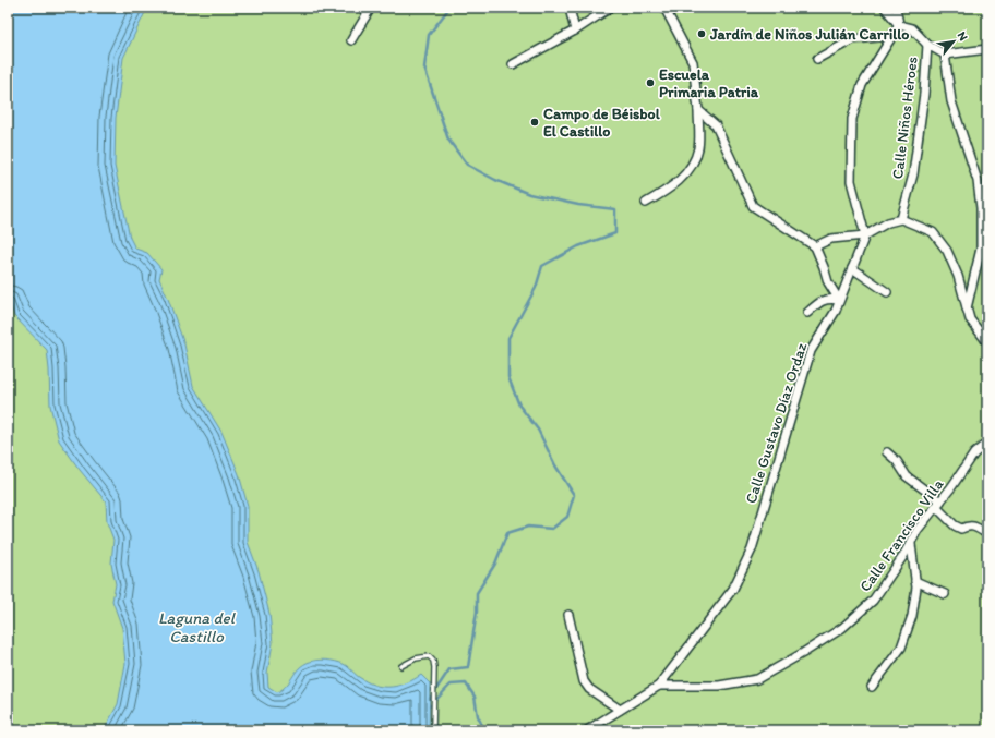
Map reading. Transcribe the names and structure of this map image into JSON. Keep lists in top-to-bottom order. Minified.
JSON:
{"streets":{"street":["Calle Niños Héroes","Calle Gustavo Díaz Ordaz","Calle Francisco Villa"]},"crossings":[["Calle Gustavo Díaz Ordaz","Calle Francisco Villa"]],"water":["Laguna del Castillo"],"places":["Jardín de Niños Julián Carrillo","Escuela Primaria Patria","Campo de Béisbol El Castillo"],"north":"top right"}
